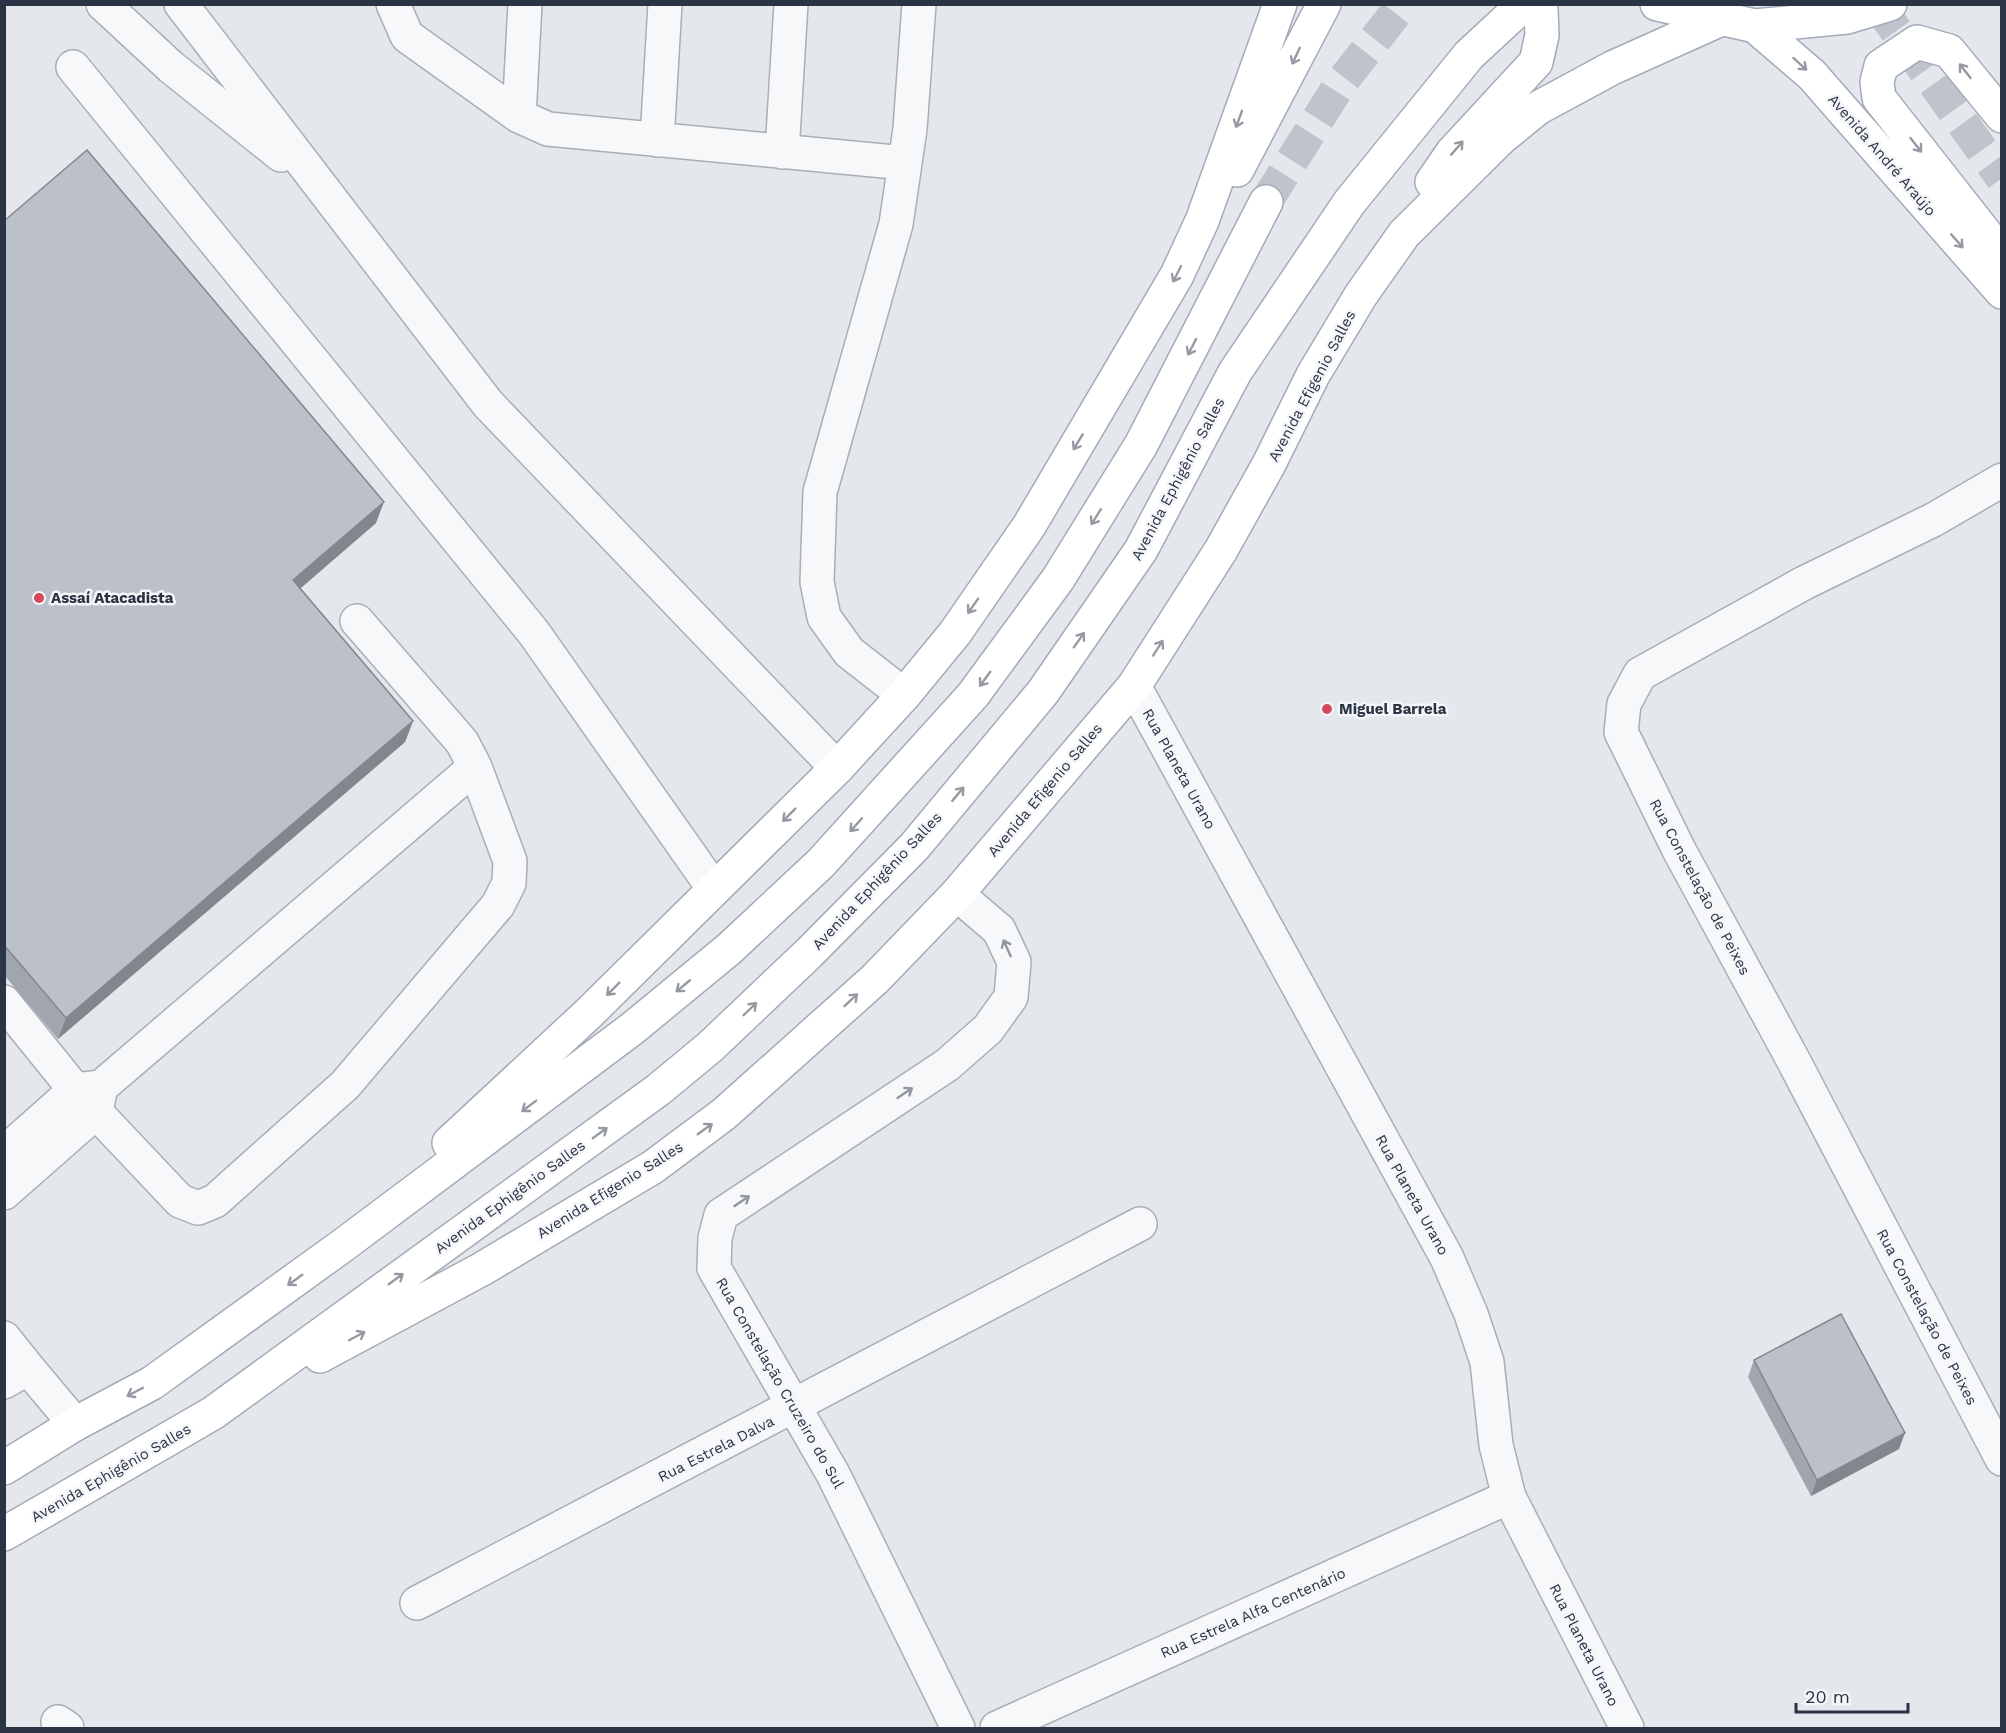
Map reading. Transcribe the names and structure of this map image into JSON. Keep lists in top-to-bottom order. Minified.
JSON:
{"streets":{"main road":["Avenida André Araújo","Avenida Efigenio Salles","Avenida Ephigênio Salles"],"street":["Rua Planeta Urano","Rua Constelação de Peixes","Rua Constelação Cruzeiro do Sul","Rua Estrela Dalva","Rua Estrela Alfa Centenário"]},"crossings":[["Avenida Efigenio Salles","Avenida Ephigênio Salles"],["Avenida Efigenio Salles","Rua Planeta Urano"],["Avenida Efigenio Salles","Rua Constelação Cruzeiro do Sul"],["Rua Planeta Urano","Rua Estrela Alfa Centenário"],["Rua Constelação Cruzeiro do Sul","Rua Estrela Dalva"]],"one_way":["Avenida André Araújo"],"places":["Assaí Atacadista","Miguel Barrela"],"scale_bar":"20 m"}
